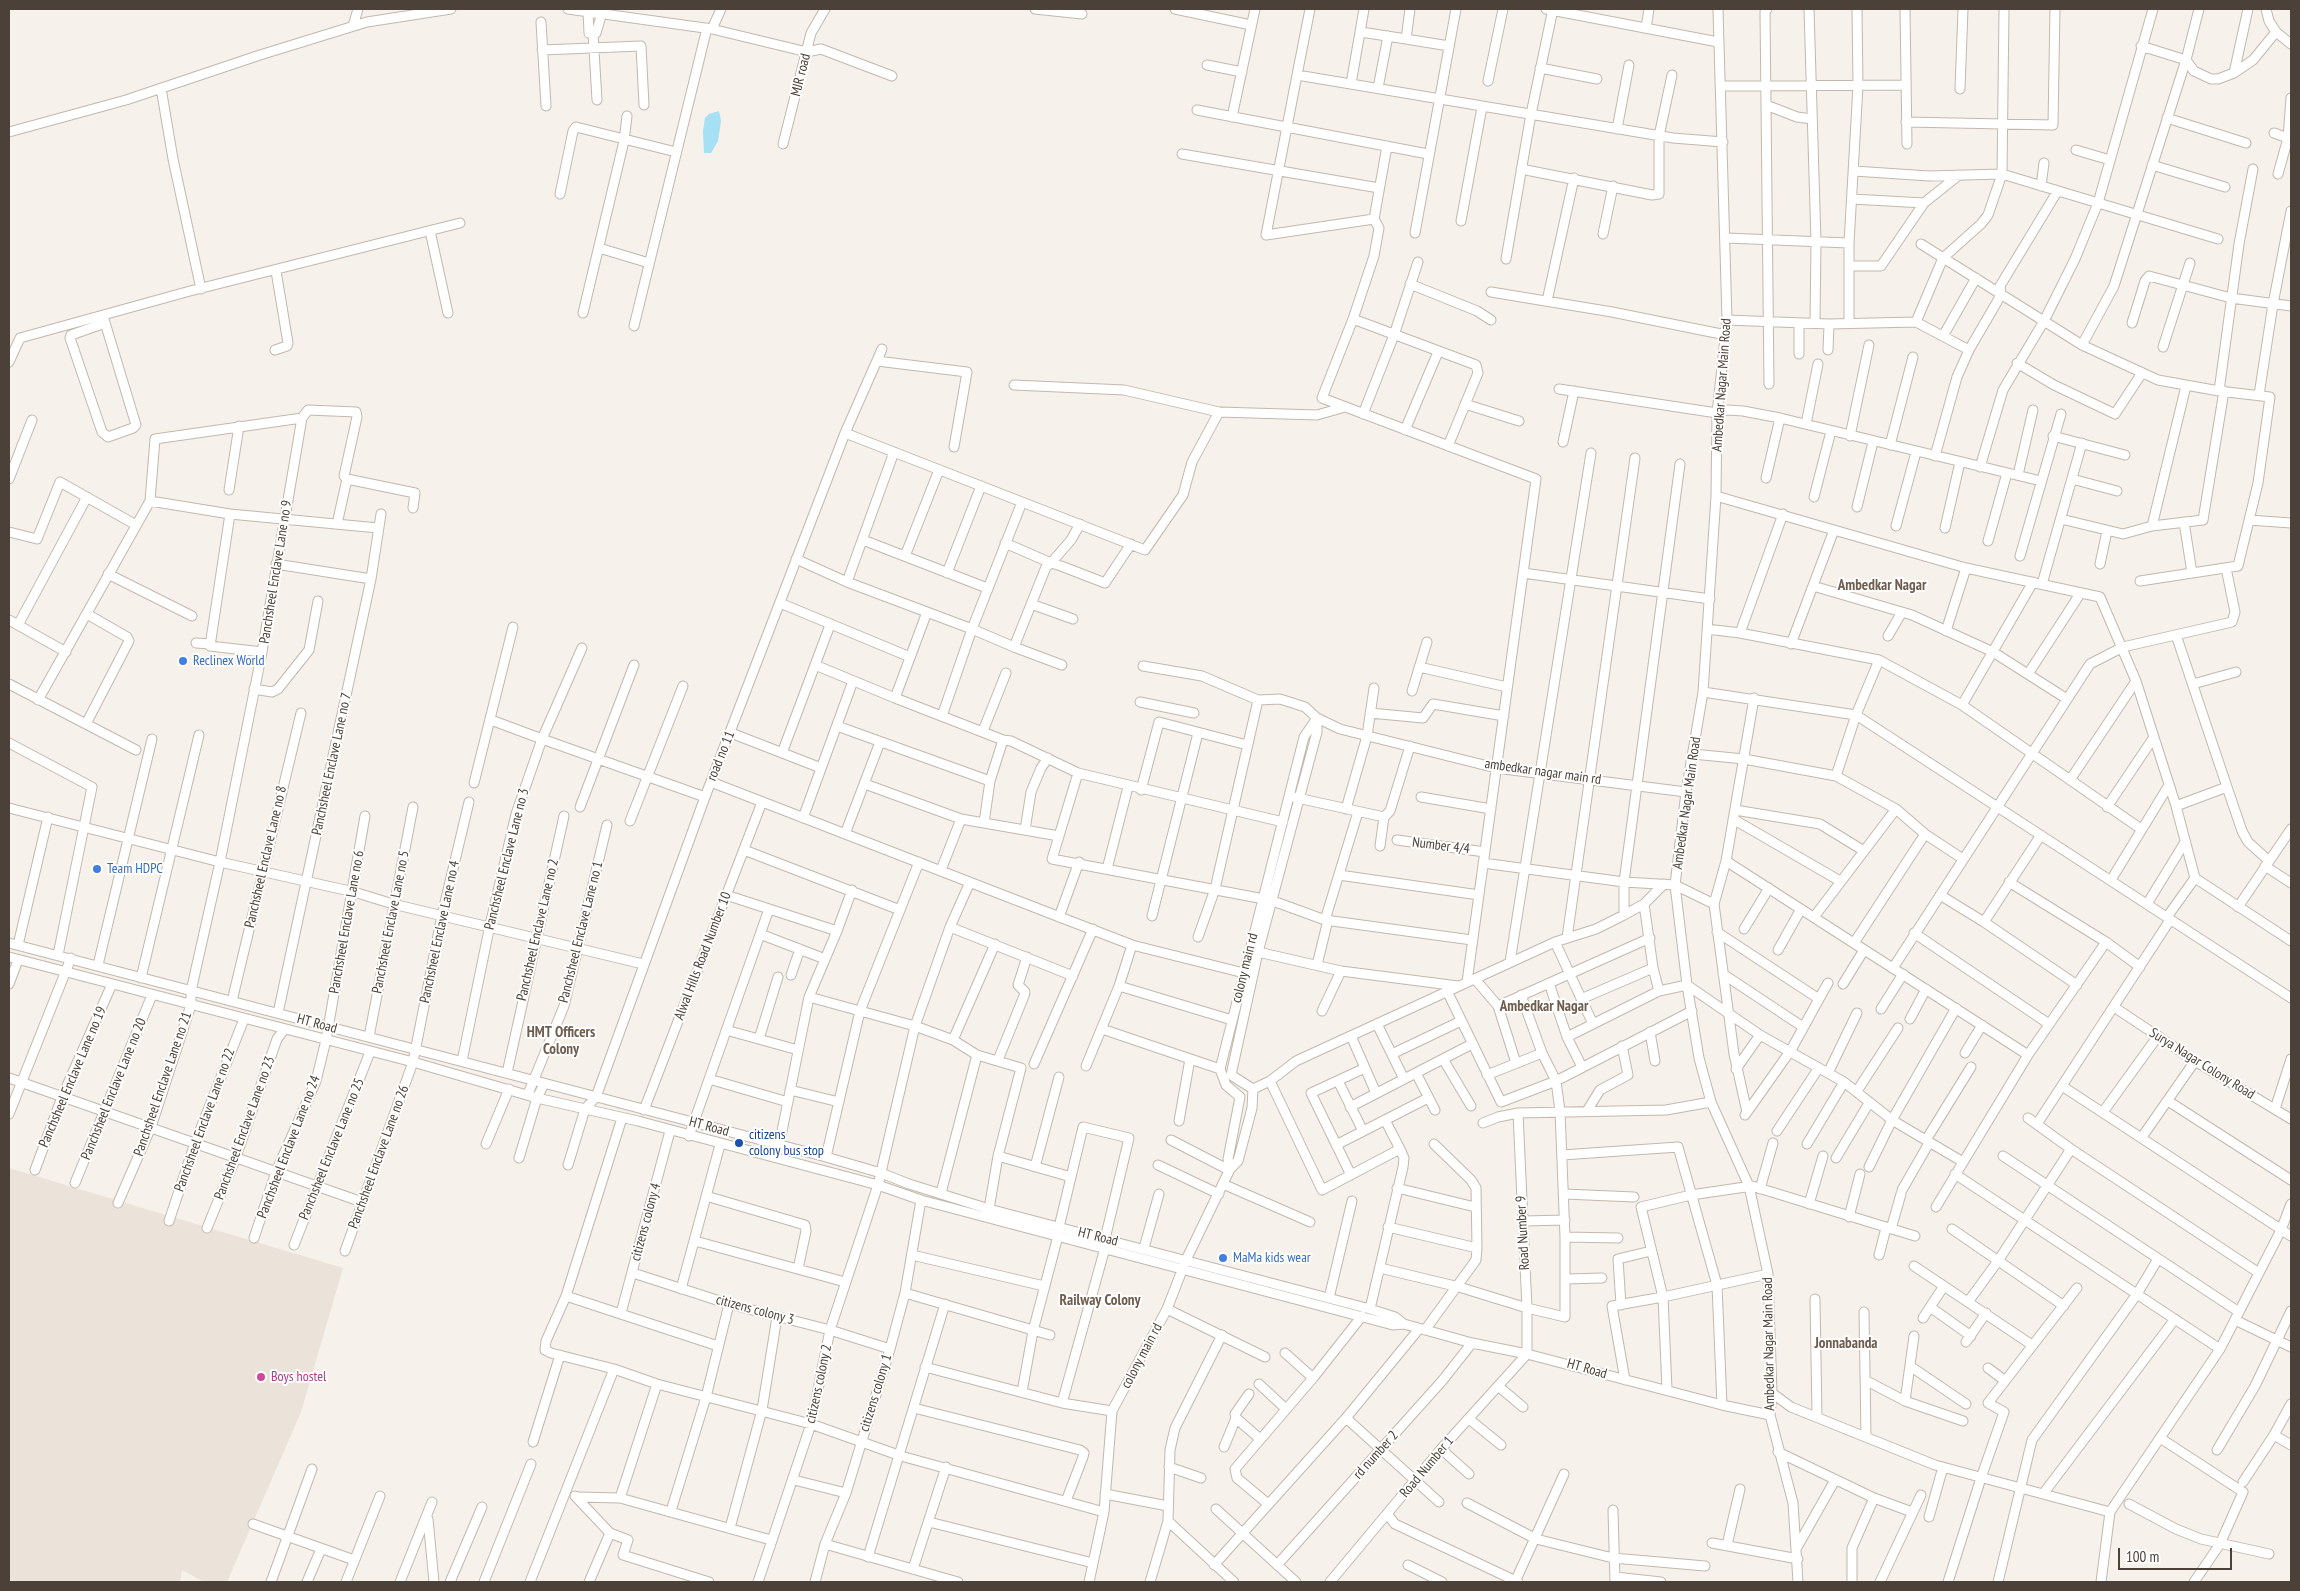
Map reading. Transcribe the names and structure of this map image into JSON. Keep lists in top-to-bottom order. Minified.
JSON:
{"streets":{"street":["MJR road","Ambedkar Nagar Main Road","Panchsheel Enclave Lane no 9","road no 11","Panchsheel Enclave Lane no 7","ambedkar nagar main rd","Number 4/4","Panchsheel Enclave Lane no 8","Panchsheel Enclave Lane no 3","Panchsheel Enclave Lane no 6","Panchsheel Enclave Lane no 5","Panchsheel Enclave Lane no 2","Panchsheel Enclave Lane no 4","Panchsheel Enclave Lane no 1","Alwal Hills Road Number 10","colony main rd","HT Road","Surya Nagar Colony Road","Panchsheel Enclave Lane no 19","Panchsheel Enclave Lane no 21","Panchsheel Enclave Lane no 20","Panchsheel Enclave Lane no 22","Panchsheel Enclave Lane no 23","Panchsheel Enclave Lane no 24","Panchsheel Enclave Lane no 25","Panchsheel Enclave Lane no 26","citizens colony 4","Road Number 9","citizens colony 3","citizens colony 2","citizens colony 1","rd number 2","Road Number 1"]},"crossings":[["Ambedkar Nagar Main Road","ambedkar nagar main rd"],["Ambedkar Nagar Main Road","HT Road"],["Panchsheel Enclave Lane no 9","HT Road"],["Panchsheel Enclave Lane no 9","Panchsheel Enclave Lane no 21"],["road no 11","HT Road"],["Panchsheel Enclave Lane no 7","HT Road"],["ambedkar nagar main rd","colony main rd"],["Panchsheel Enclave Lane no 8","HT Road"],["Panchsheel Enclave Lane no 3","HT Road"],["Panchsheel Enclave Lane no 6","HT Road"],["Panchsheel Enclave Lane no 6","Panchsheel Enclave Lane no 24"],["Panchsheel Enclave Lane no 5","HT Road"],["Panchsheel Enclave Lane no 2","HT Road"],["Panchsheel Enclave Lane no 4","HT Road"],["Panchsheel Enclave Lane no 4","Panchsheel Enclave Lane no 26"],["Panchsheel Enclave Lane no 1","HT Road"],["Alwal Hills Road Number 10","HT Road"],["colony main rd","HT Road"],["HT Road","Panchsheel Enclave Lane no 19"],["HT Road","Panchsheel Enclave Lane no 21"],["HT Road","Panchsheel Enclave Lane no 20"],["HT Road","Panchsheel Enclave Lane no 22"],["HT Road","Panchsheel Enclave Lane no 23"],["HT Road","Panchsheel Enclave Lane no 24"],["HT Road","Panchsheel Enclave Lane no 25"],["HT Road","Panchsheel Enclave Lane no 26"],["HT Road","citizens colony 4"],["HT Road","Road Number 9"],["HT Road","citizens colony 2"],["HT Road","citizens colony 1"],["HT Road","rd number 2"],["HT Road","Road Number 1"],["citizens colony 4","citizens colony 3"],["Road Number 9","Road Number 1"],["citizens colony 3","citizens colony 2"],["citizens colony 3","citizens colony 1"]],"districts":["Ambedkar Nagar","Ambedkar Nagar","HMT Officers Colony","Railway Colony","Jonnabanda"],"places":["Reclinex World","Team HDPC","citizens colony bus stop","MaMa kids wear","Boys hostel"],"scale_bar":"100 m"}
